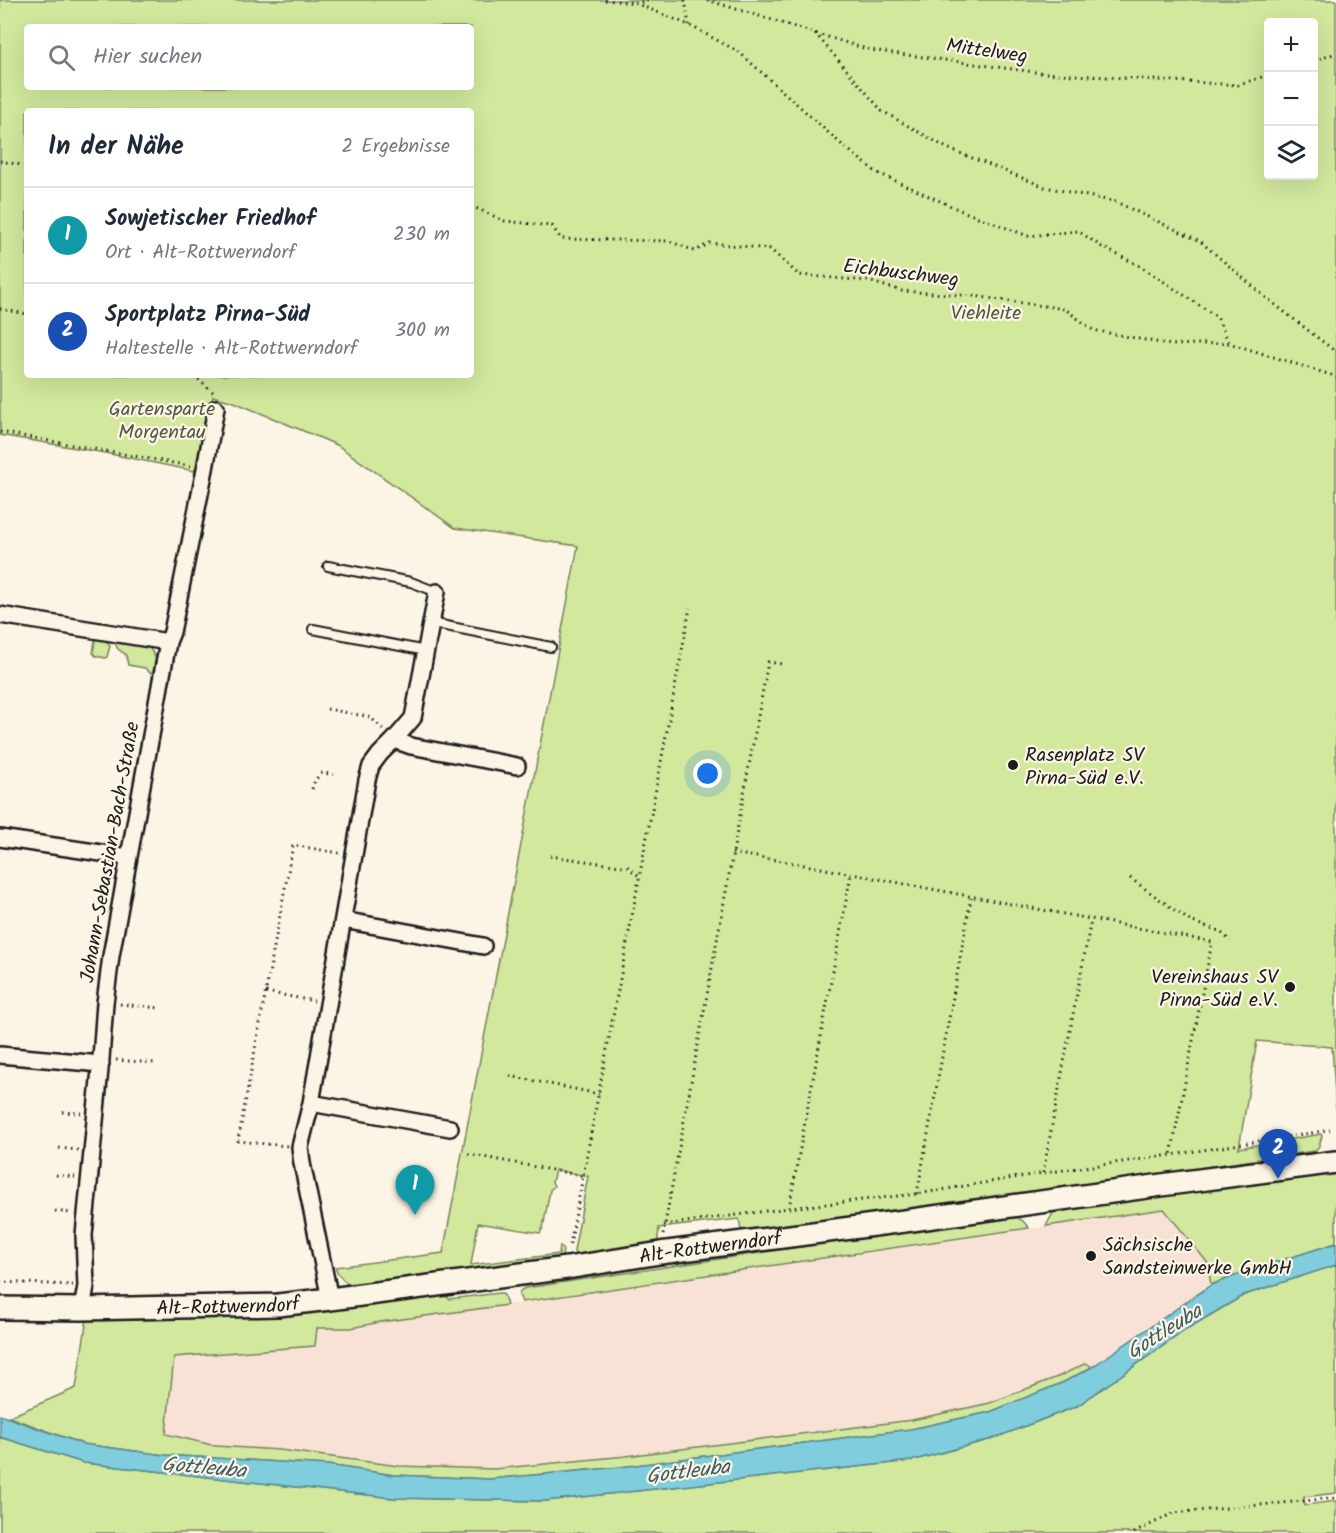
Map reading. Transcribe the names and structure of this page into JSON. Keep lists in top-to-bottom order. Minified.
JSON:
{"streets":{"main road":["Alt-Rottwerndorf"],"street":["Johann-Sebastian-Bach-Straße"],"path":["Mittelweg","Eichbuschweg"]},"crossings":[["Johann-Sebastian-Bach-Straße","Alt-Rottwerndorf"]],"water":["Gottleuba"],"parks":["Viehleite","Gartensparte Morgentau"],"places":["Rasenplatz SV Pirna-Süd e.V.","Vereinshaus SV Pirna-Süd e.V.","Sächsische Sandsteinwerke GmbH"],"page":{"map_buttons":["+","−"],"search":"Hier suchen","heading":["In der Nähe","2 Ergebnisse"],"list":[{"mark":"1","name":"Sowjetischer Friedhof","note":"Ort · Alt-Rottwerndorf","value":"230 m"},{"mark":"2","name":"Sportplatz Pirna-Süd","note":"Haltestelle · Alt-Rottwerndorf","value":"300 m"}],"pins":["2","1"]}}
